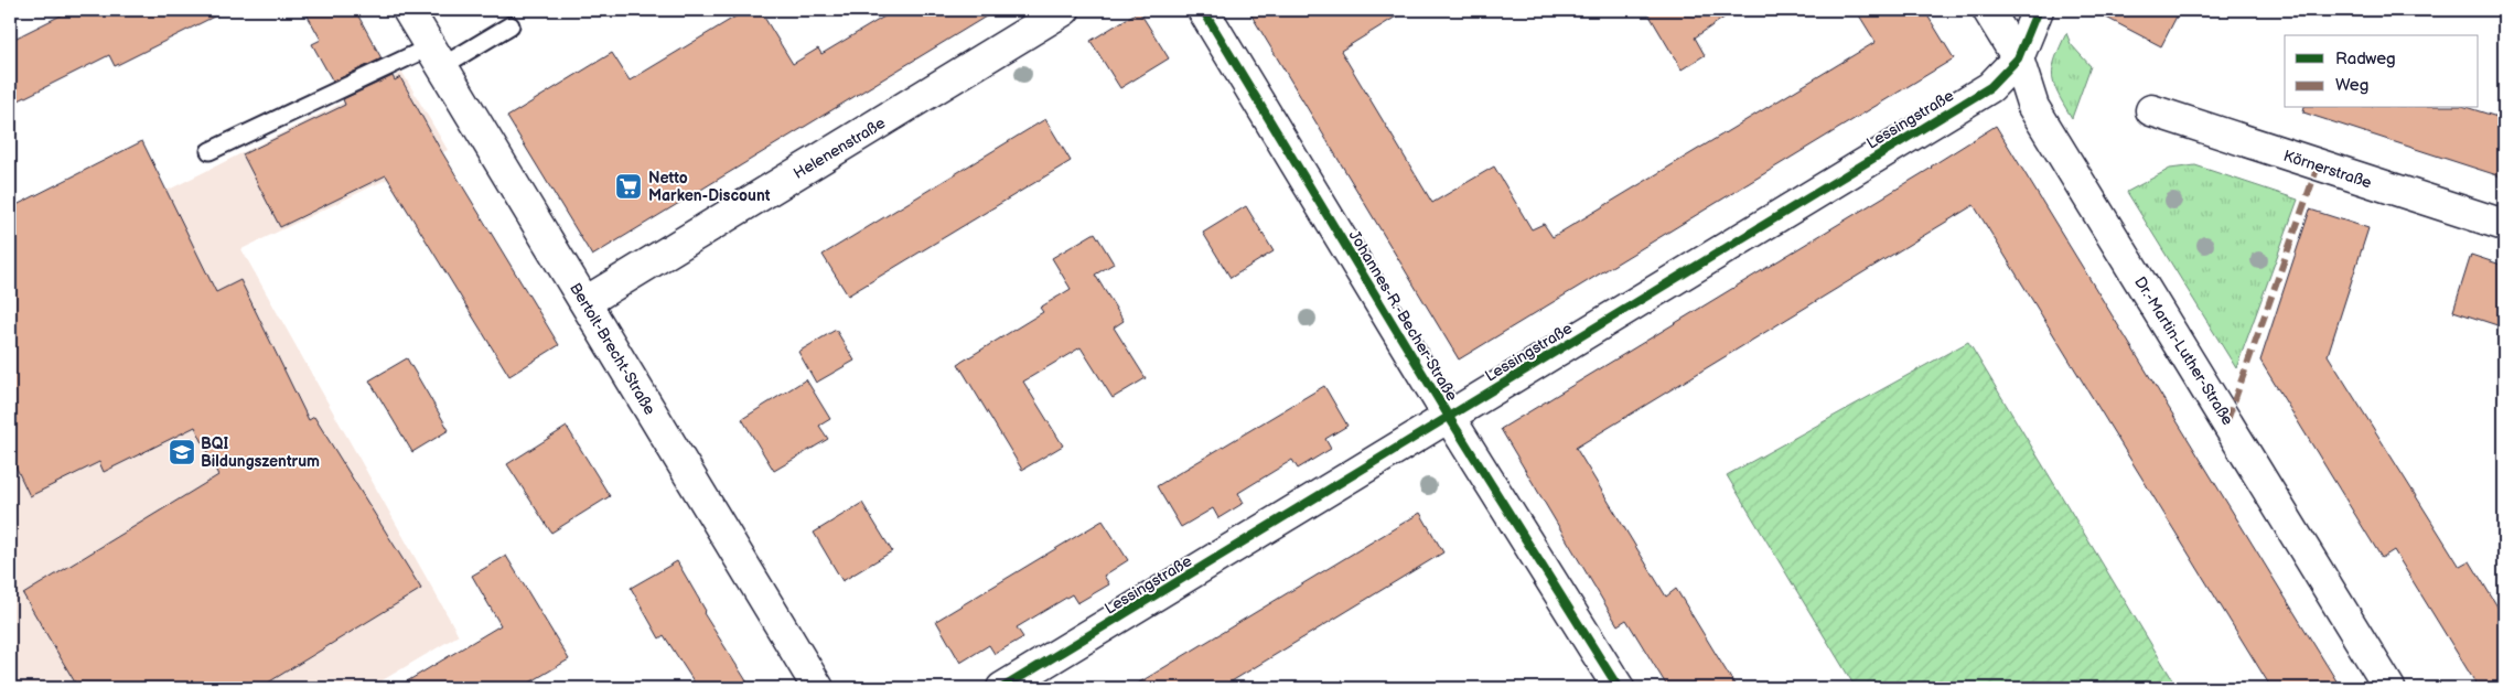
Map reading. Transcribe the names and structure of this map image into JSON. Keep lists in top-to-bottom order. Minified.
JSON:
{"streets":{"street":["Lessingstraße","Helenenstraße","Körnerstraße","Johannes-R.-Becher-Straße","Bertolt-Brecht-Straße","Dr.-Martin-Luther-Straße"]},"crossings":[["Lessingstraße","Johannes-R.-Becher-Straße"],["Lessingstraße","Dr.-Martin-Luther-Straße"],["Helenenstraße","Bertolt-Brecht-Straße"]],"places":{"supermarket":["Netto Marken-Discount"],"school or university":["BQI Bildungszentrum"]},"legend":["Radweg","Weg"]}
